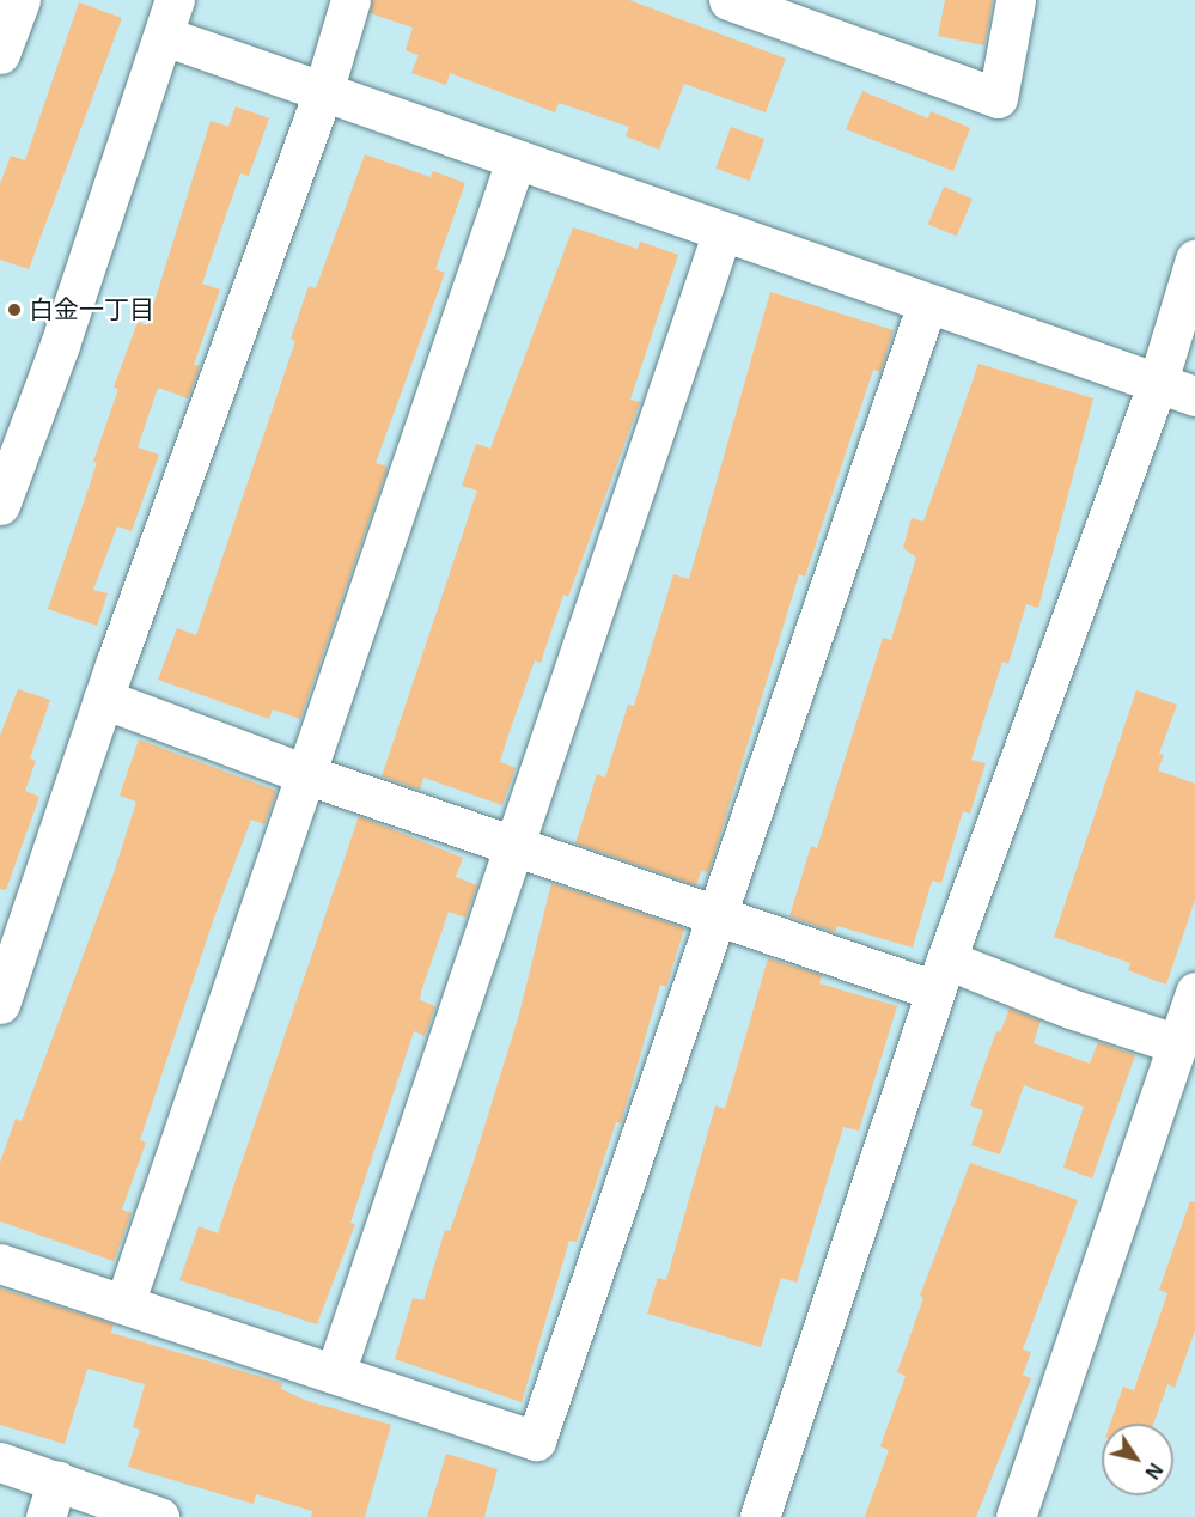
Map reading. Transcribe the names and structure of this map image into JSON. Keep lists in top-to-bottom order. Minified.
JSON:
{"places":["白金一丁目"],"north":"bottom right"}
